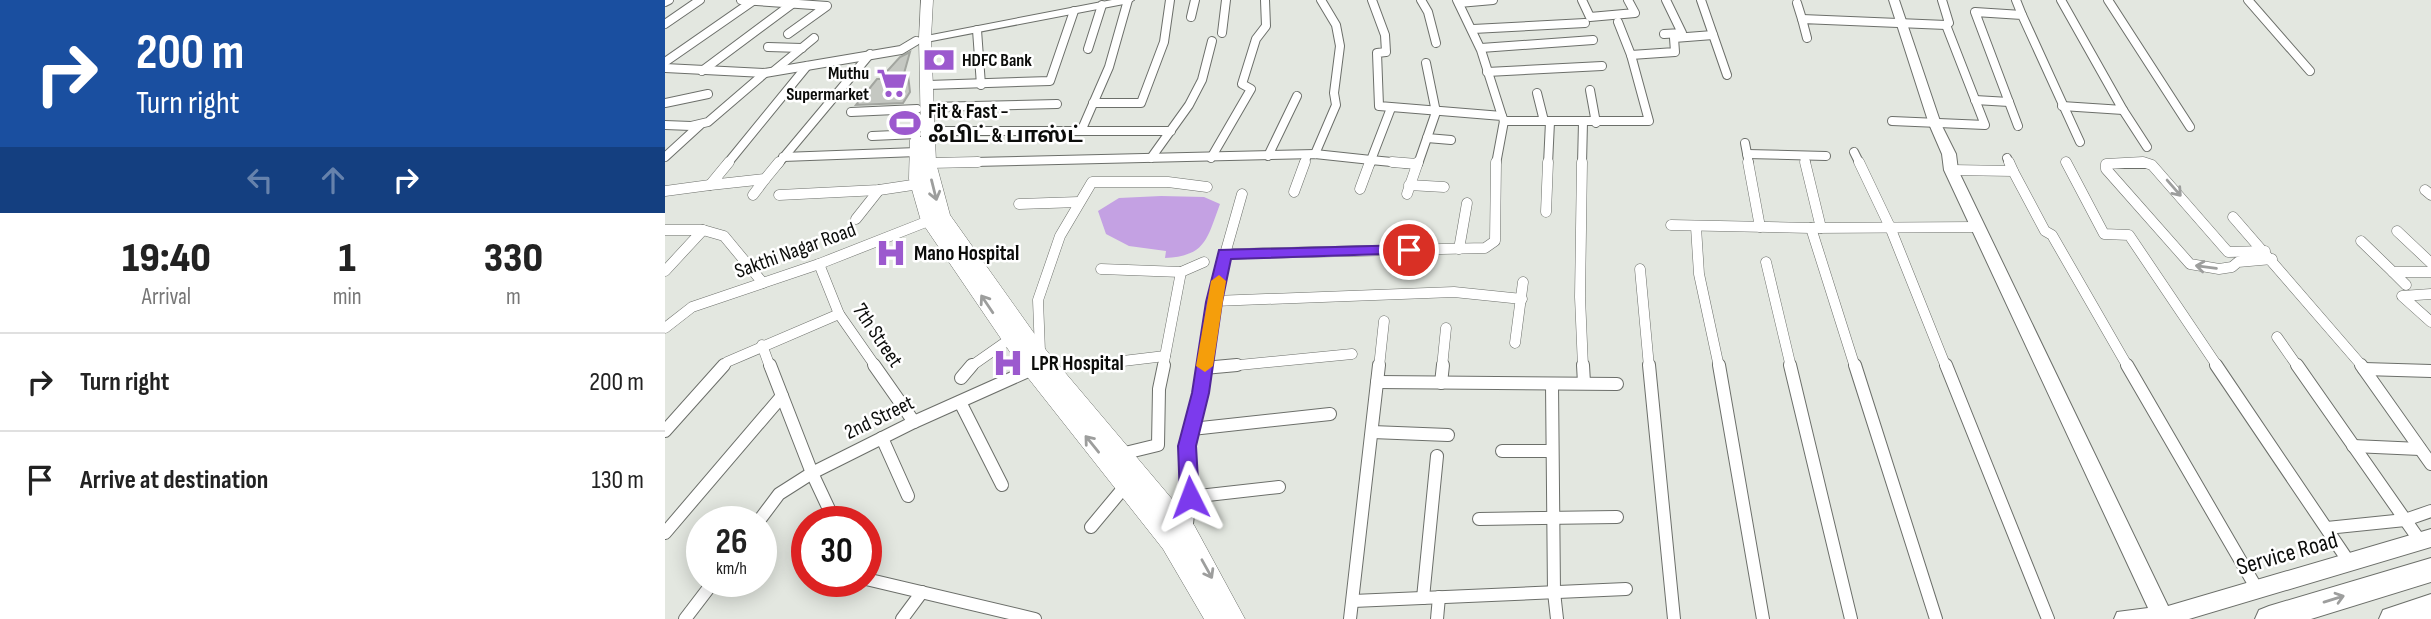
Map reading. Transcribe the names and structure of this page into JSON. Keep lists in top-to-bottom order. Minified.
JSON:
{"streets":{"street":["Sakthi Nagar Road","7th Street","2nd Street","Service Road"]},"crossings":[["Sakthi Nagar Road","7th Street"],["7th Street","2nd Street"]],"places":{"bank":["HDFC Bank"],"supermarket":["Muthu Supermarket"],"sports":["Fit & Fast - ஃபிட் & பாஸ்ட்"],"hospital":["Mano Hospital","LPR Hospital"]},"page":{"turn":["200 m","Turn right"],"eta":["19:40","Arrival","1","min","330","m"],"list":[{"name":"Turn right","value":"200 m"},{"name":"Arrive at destination","value":"130 m"}],"speed":"26 km/h","limit":"30"}}
